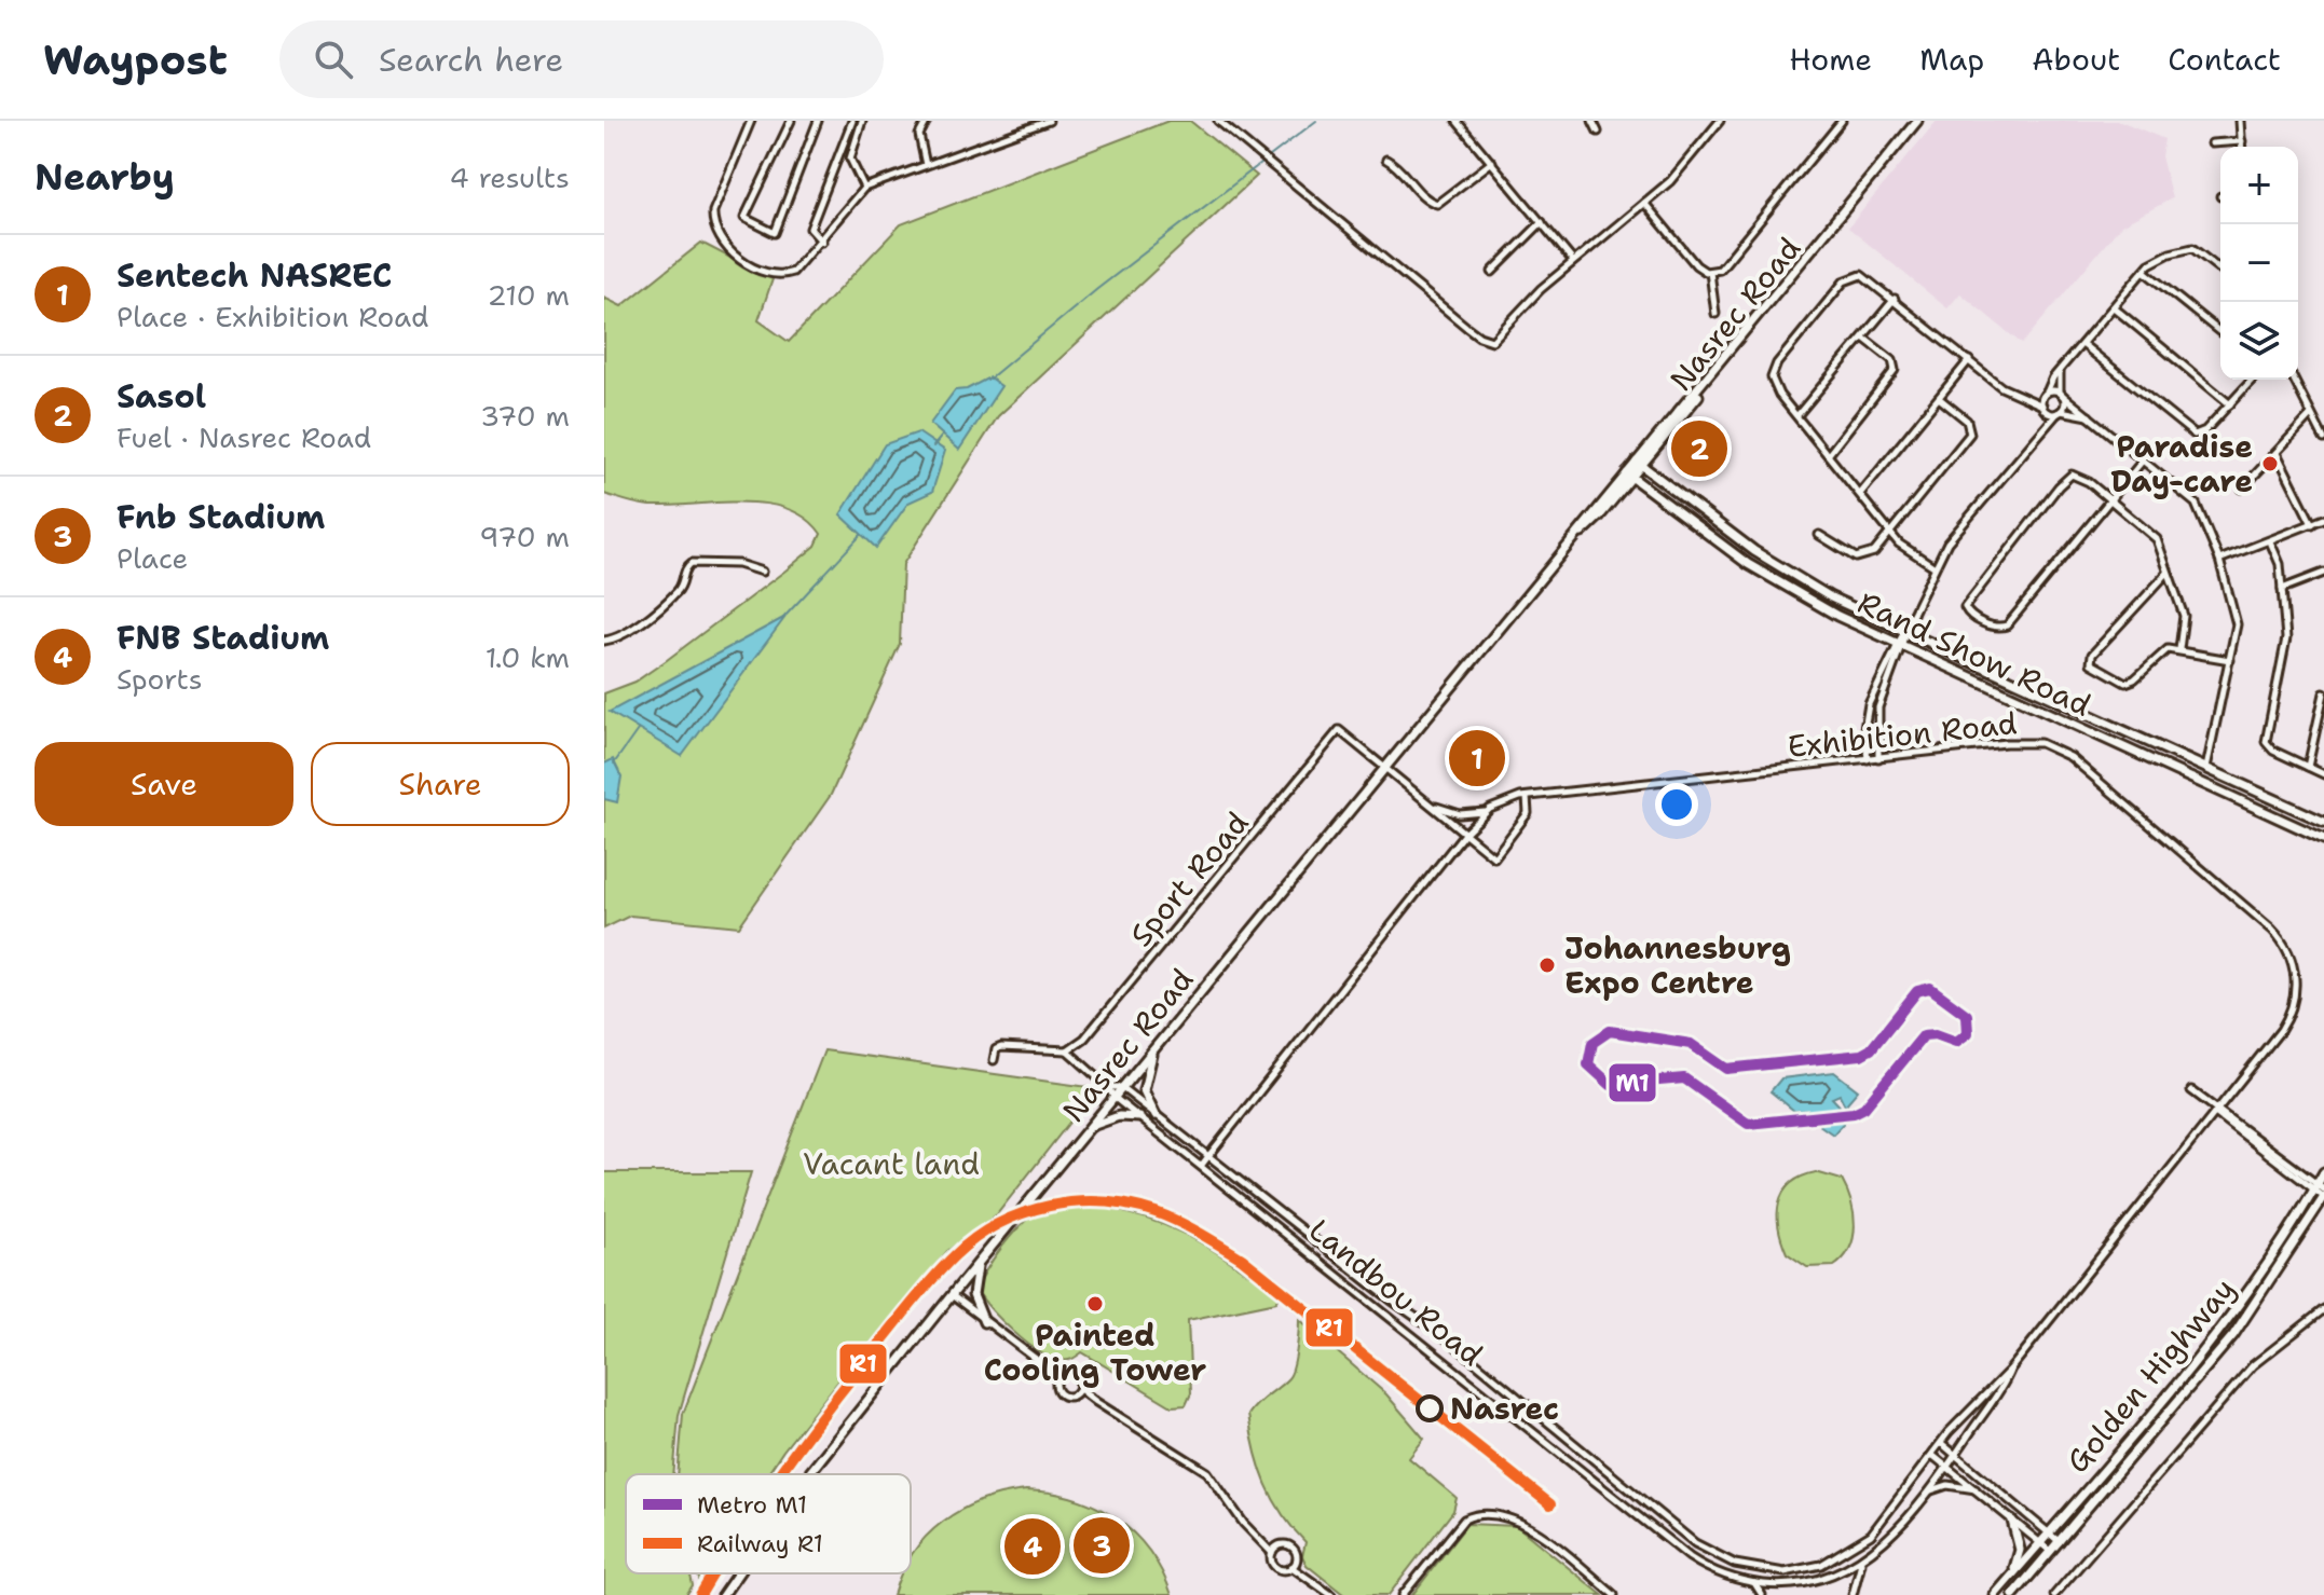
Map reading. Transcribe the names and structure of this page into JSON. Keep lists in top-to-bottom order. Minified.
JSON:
{"streets":{"main road":["Nasrec Road","Rand Show Road","Golden Highway"],"street":["Exhibition Road","Sport Road","Landbou Road"]},"crossings":[["Nasrec Road","Rand Show Road"],["Nasrec Road","Sport Road"],["Nasrec Road","Landbou Road"],["Exhibition Road","Landbou Road"]],"parks":["Vacant land"],"places":["Paradise Day-care","Johannesburg Expo Centre","Painted Cooling Tower","Nasrec"],"lines":["metro line M1","rail line R1"],"legend":["Metro M1","Railway R1"],"page":{"header":"Waypost","search":"Search here","nav":["Home","Map","About","Contact"],"heading":["Nearby","4 results"],"map_buttons":["+","−"],"list":[{"mark":"1","name":"Sentech NASREC","note":"Place · Exhibition Road","value":"210 m"},{"mark":"2","name":"Sasol","note":"Fuel · Nasrec Road","value":"370 m"},{"mark":"3","name":"Fnb Stadium","note":"Place","value":"970 m"},{"mark":"4","name":"FNB Stadium","note":"Sports","value":"1.0 km"}],"pins":["2","1","3","4"],"buttons":["Save","Share"]}}
